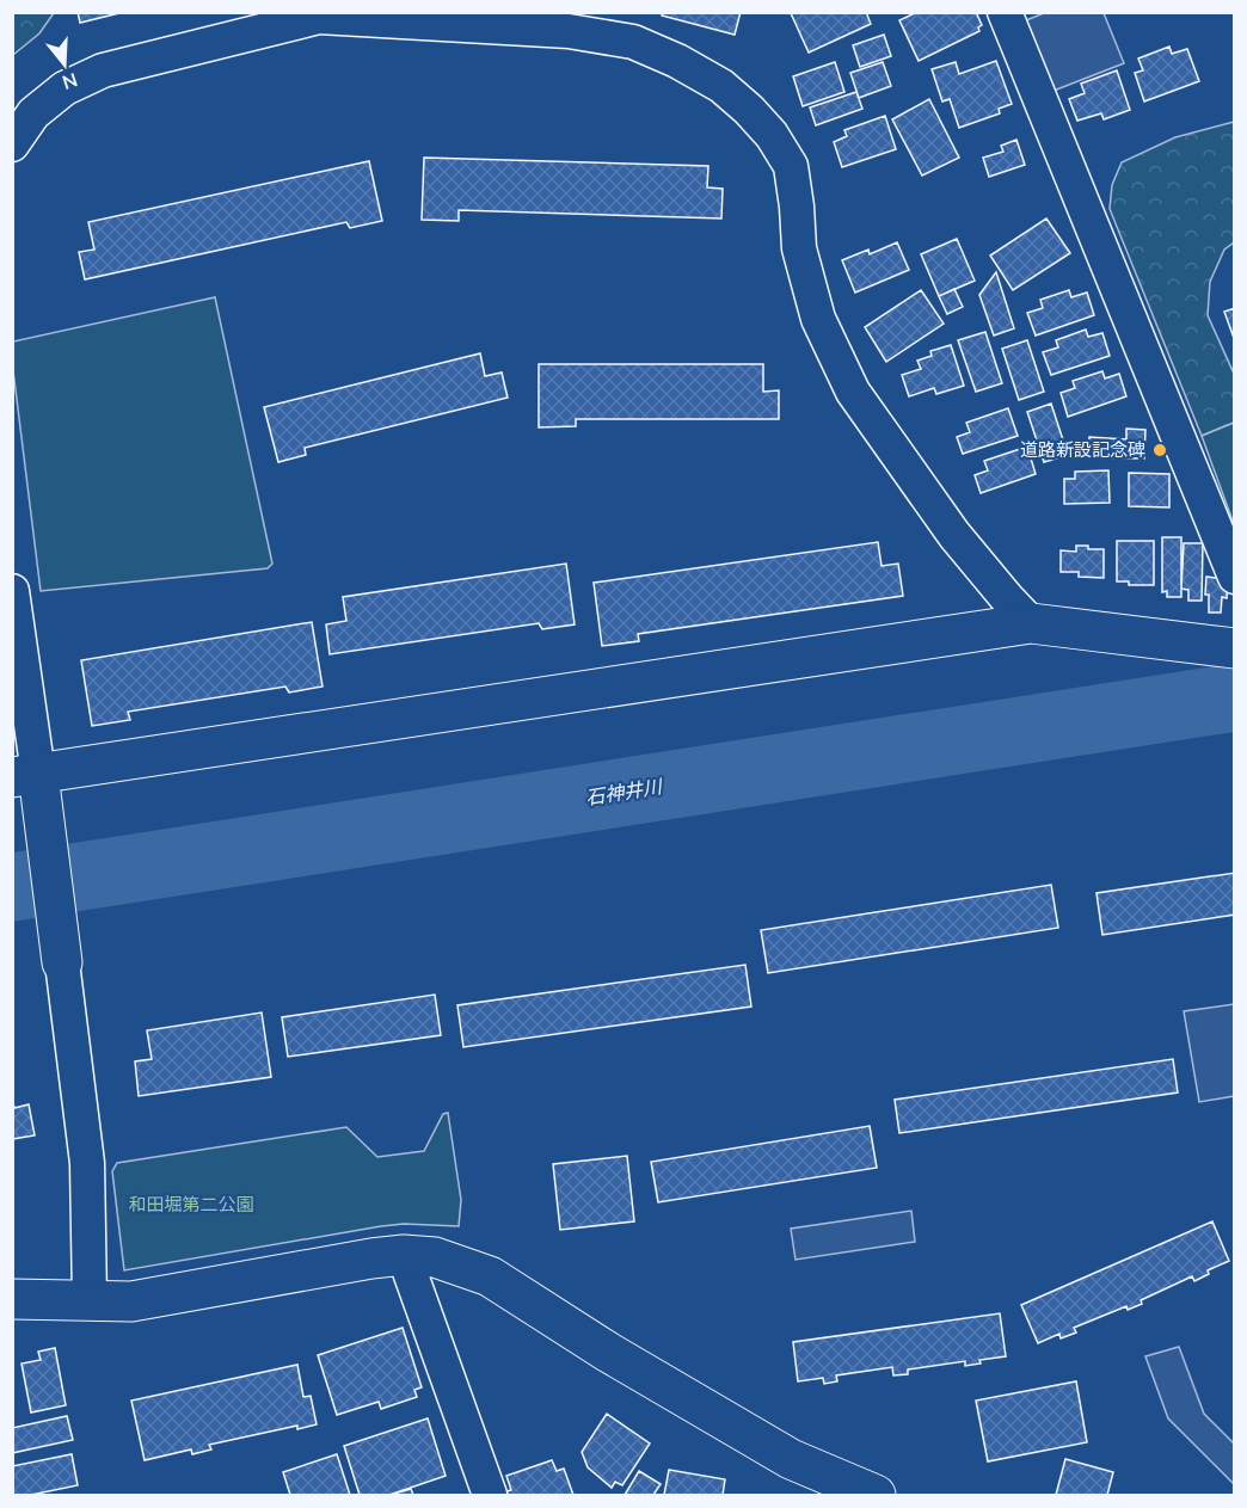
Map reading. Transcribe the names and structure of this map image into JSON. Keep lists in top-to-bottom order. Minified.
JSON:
{"water":["石神井川"],"parks":["和田堀第二公園"],"places":["道路新設記念碑"],"north":"bottom"}
